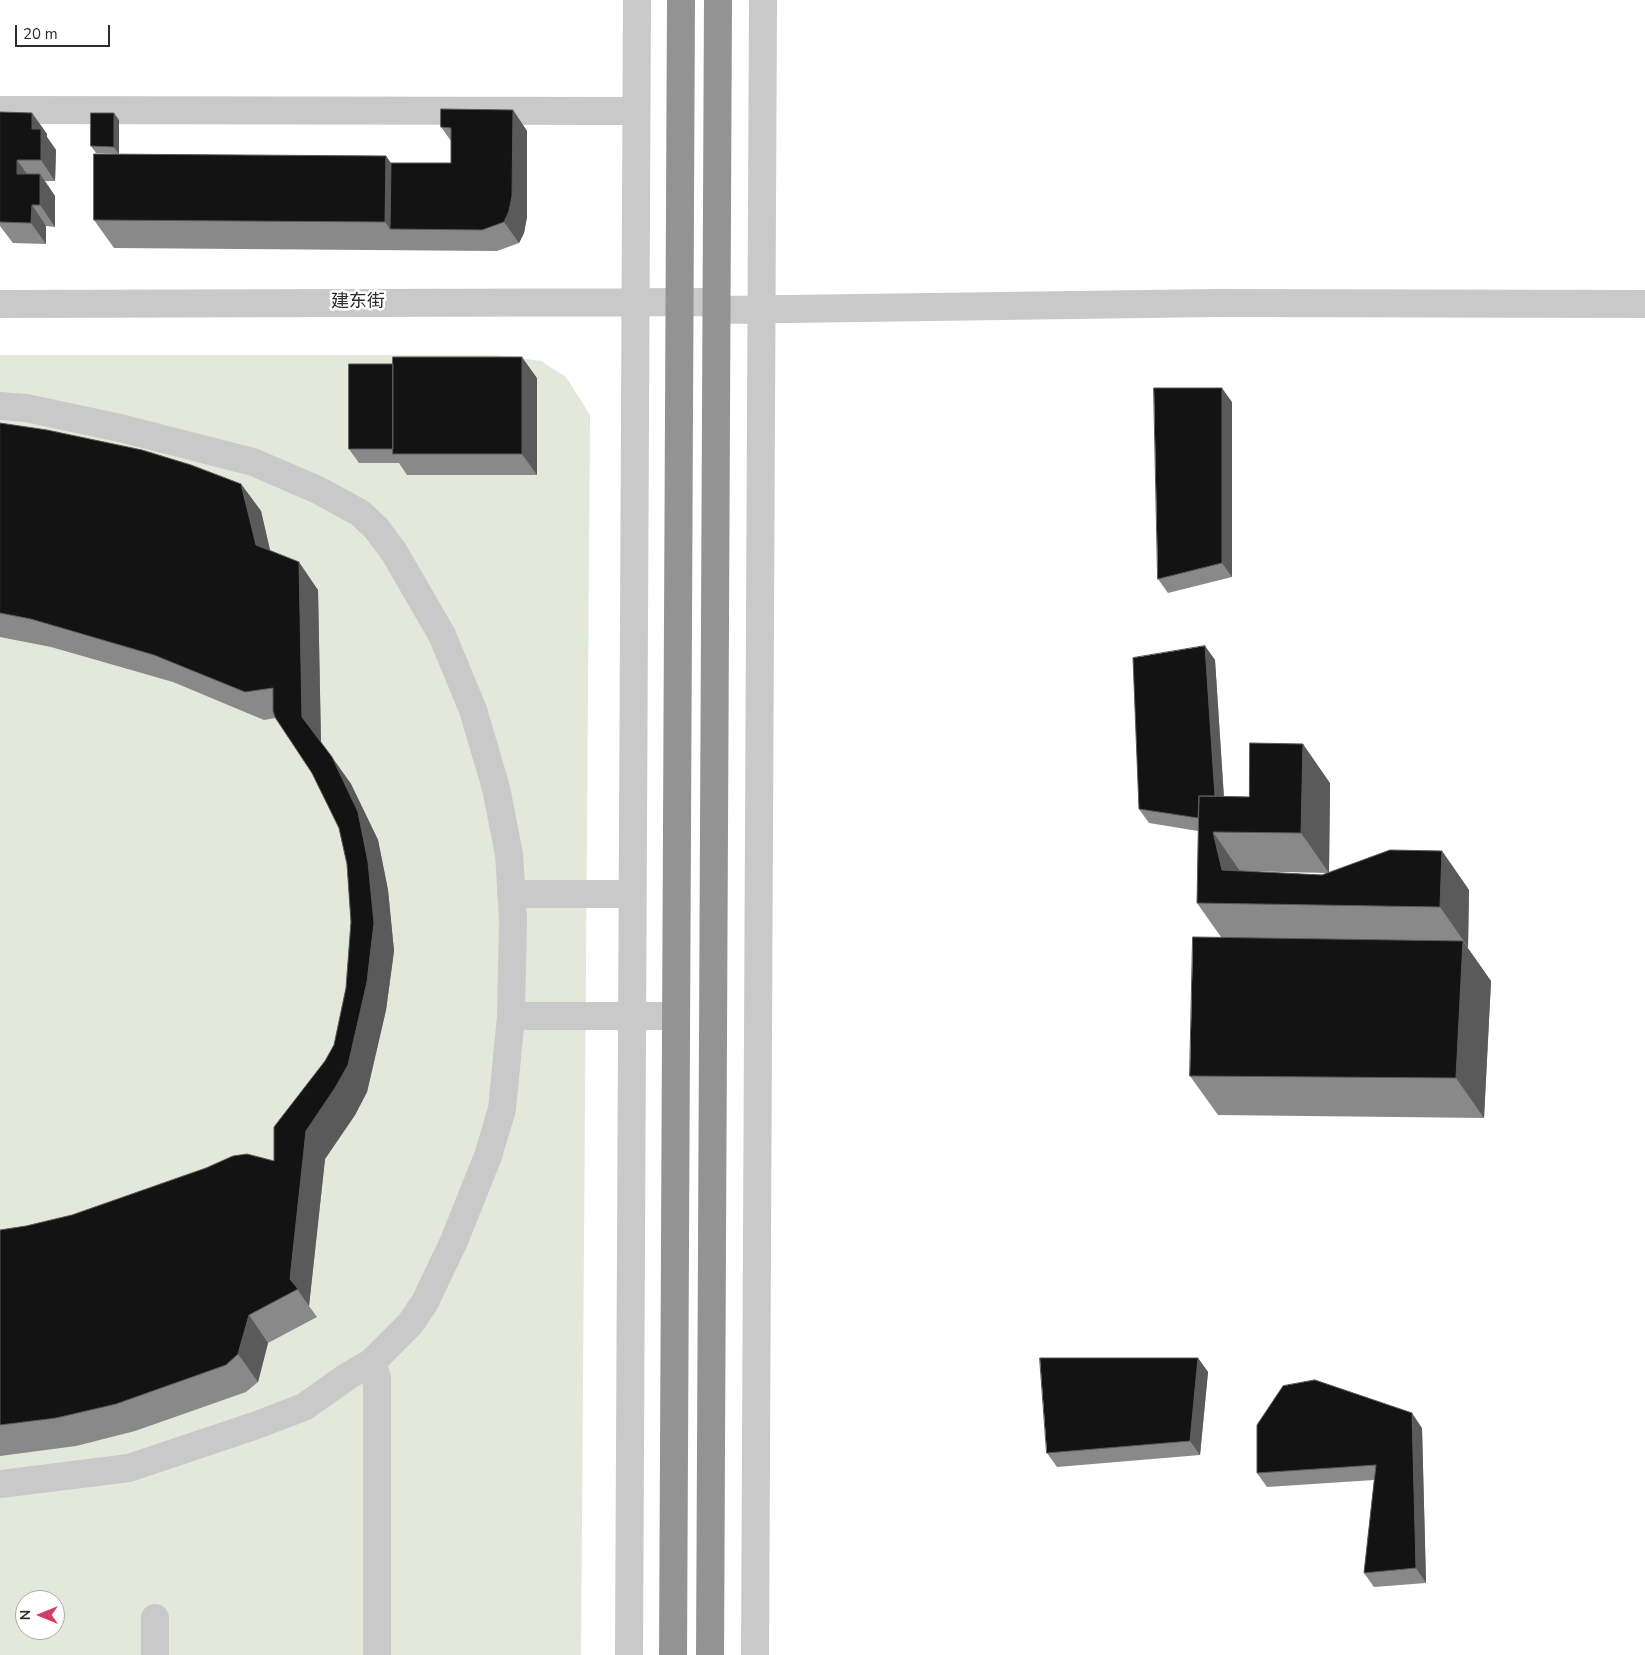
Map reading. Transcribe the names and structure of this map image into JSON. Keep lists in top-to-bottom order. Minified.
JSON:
{"streets":{"street":["建东街"]},"scale_bar":"20 m","north":"left"}
